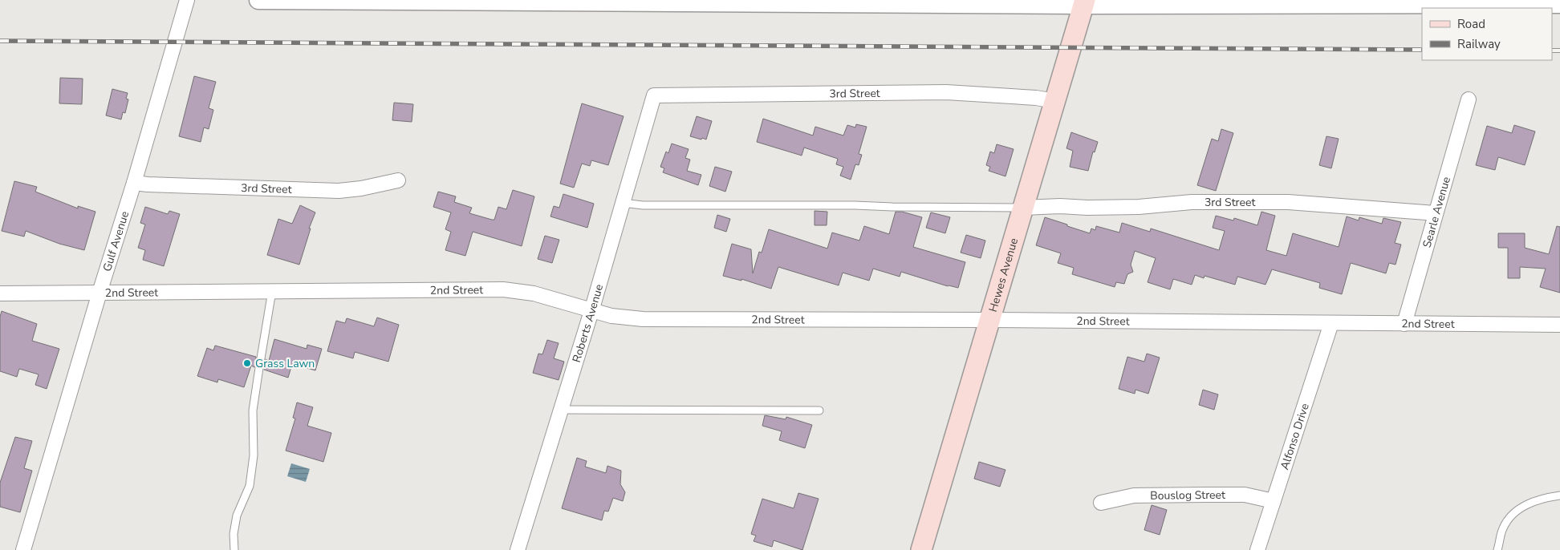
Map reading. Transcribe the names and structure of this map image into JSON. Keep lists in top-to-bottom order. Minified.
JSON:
{"streets":{"main road":["Hewes Avenue"],"street":["3rd Street","Searle Avenue","Gulf Avenue","2nd Street","Roberts Avenue","Alfonso Drive","Bouslog Street"]},"crossings":[["3rd Street","Searle Avenue"],["3rd Street","Gulf Avenue"],["3rd Street","Hewes Avenue"],["3rd Street","Roberts Avenue"],["Searle Avenue","2nd Street"],["Gulf Avenue","2nd Street"],["Hewes Avenue","2nd Street"],["2nd Street","Roberts Avenue"],["2nd Street","Alfonso Drive"],["Alfonso Drive","Bouslog Street"]],"places":["Grass Lawn"],"legend":["Road","Railway"]}
